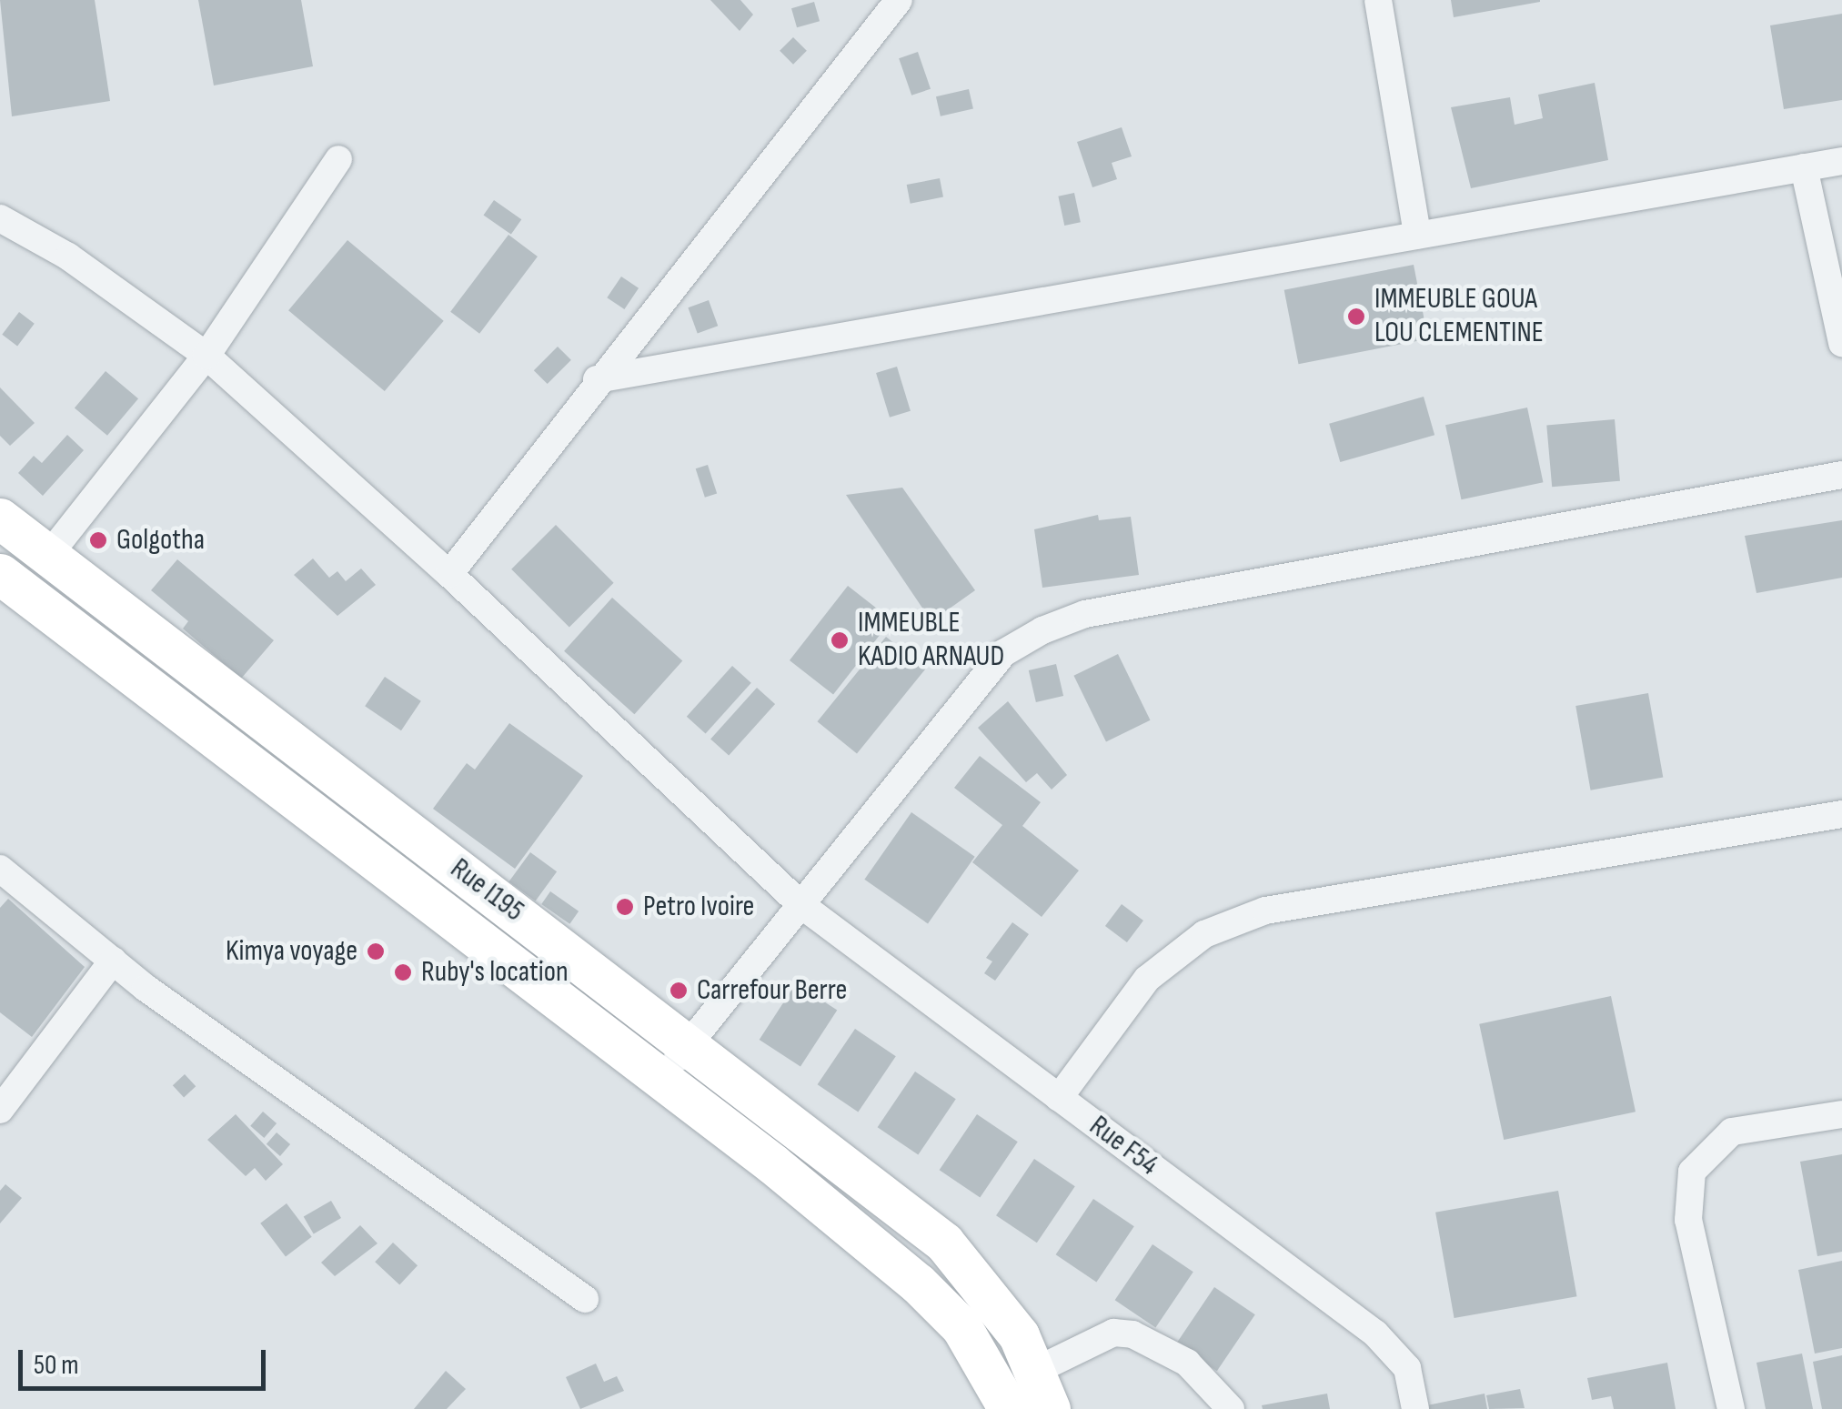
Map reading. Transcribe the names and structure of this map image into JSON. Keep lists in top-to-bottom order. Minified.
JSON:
{"streets":{"main road":["Rue I195"],"street":["Rue F54"]},"places":["IMMEUBLE GOUA LOU CLEMENTINE","Golgotha","IMMEUBLE KADIO ARNAUD","Petro Ivoire","Kimya voyage","Ruby's location","Carrefour Berre"],"scale_bar":"50 m"}
